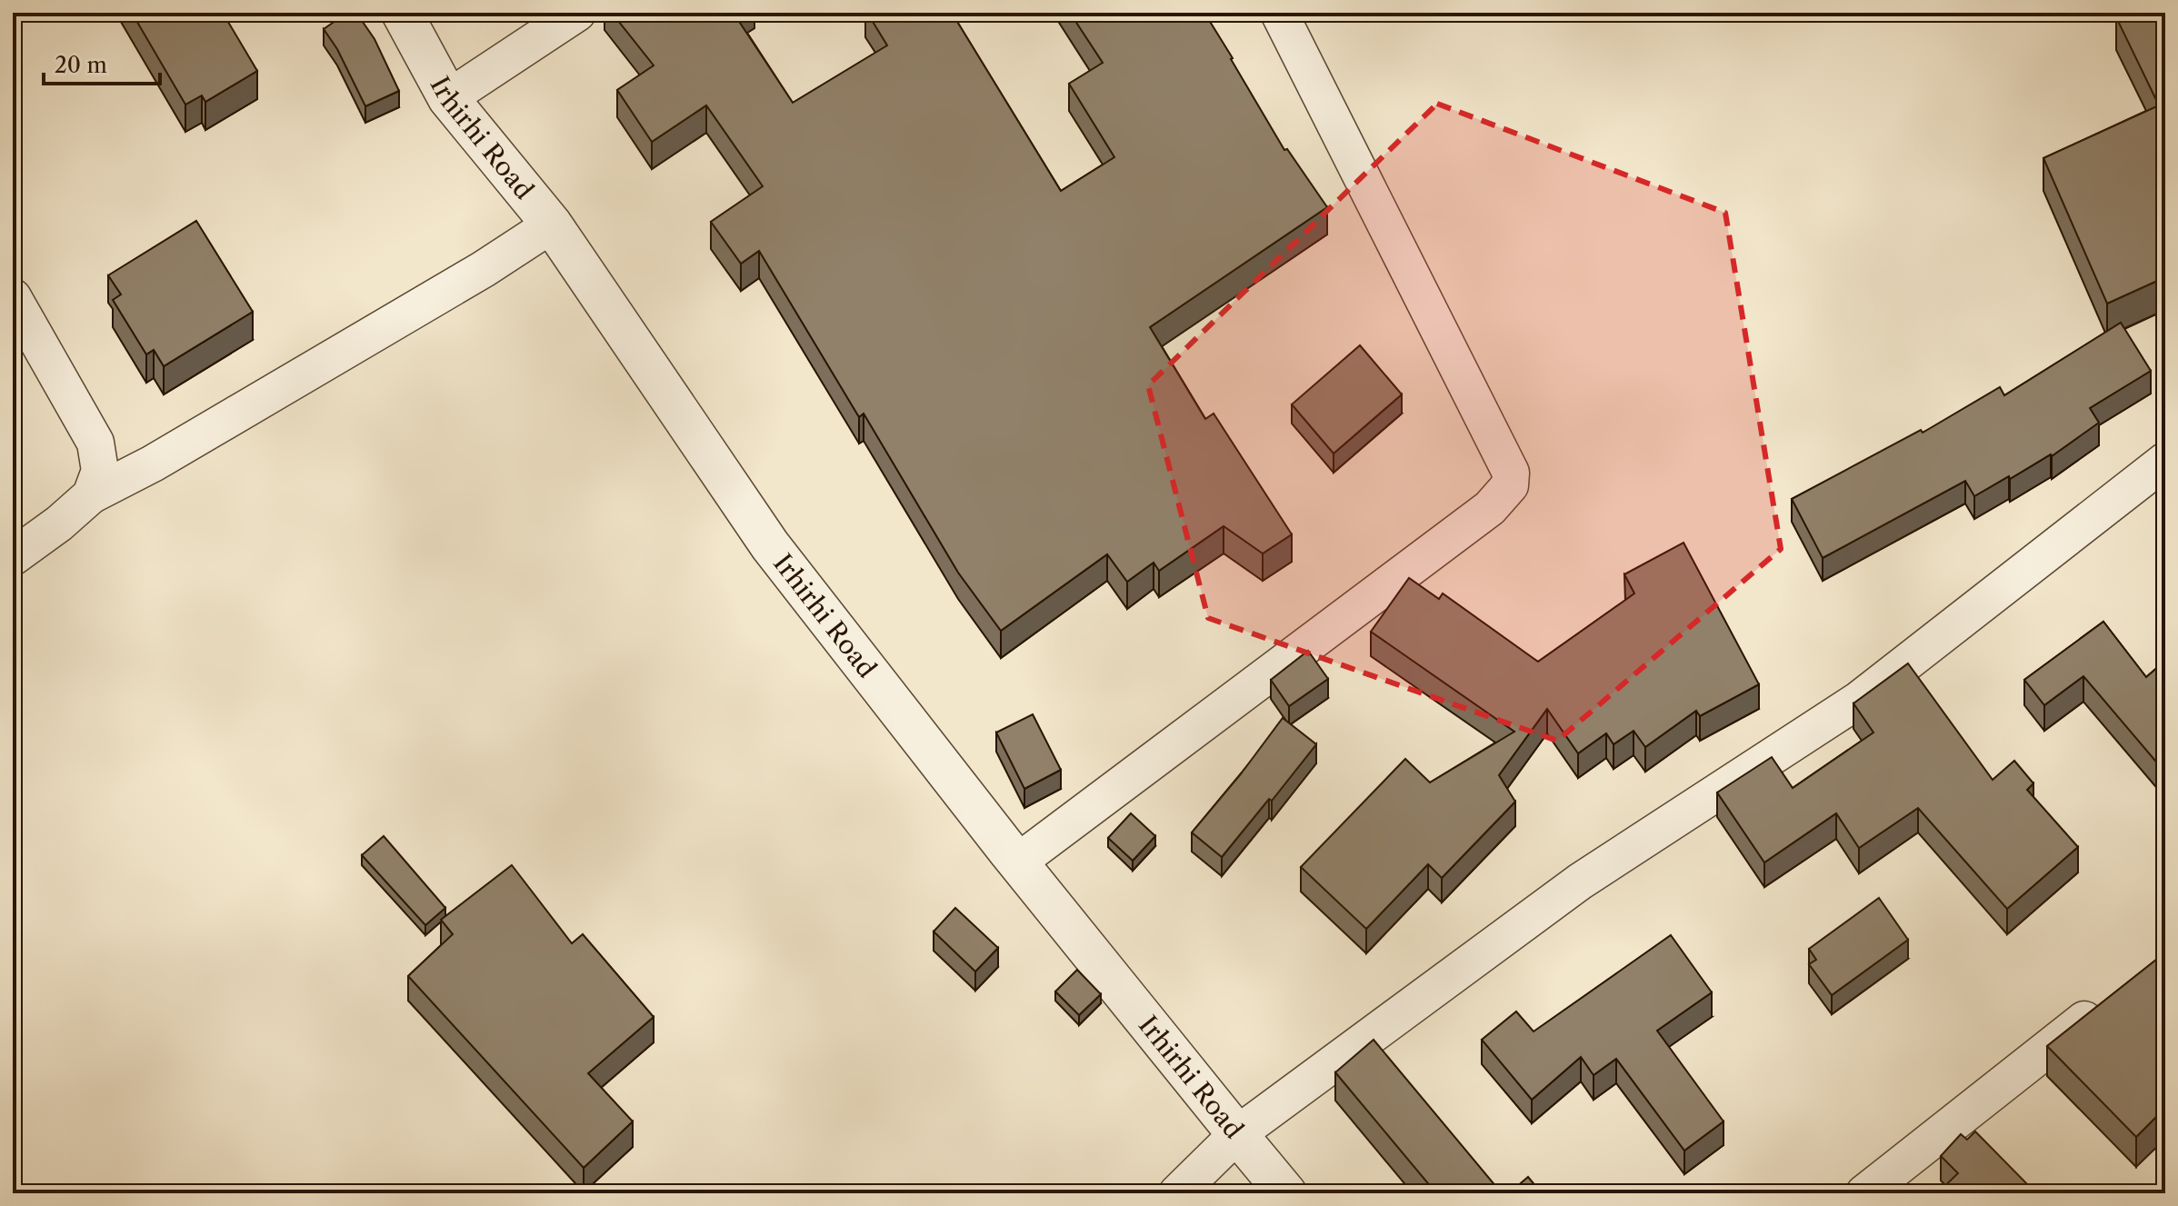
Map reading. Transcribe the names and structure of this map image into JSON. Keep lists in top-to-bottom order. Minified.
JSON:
{"streets":{"street":["Irhirhi Road"]},"scale_bar":"20 m"}
